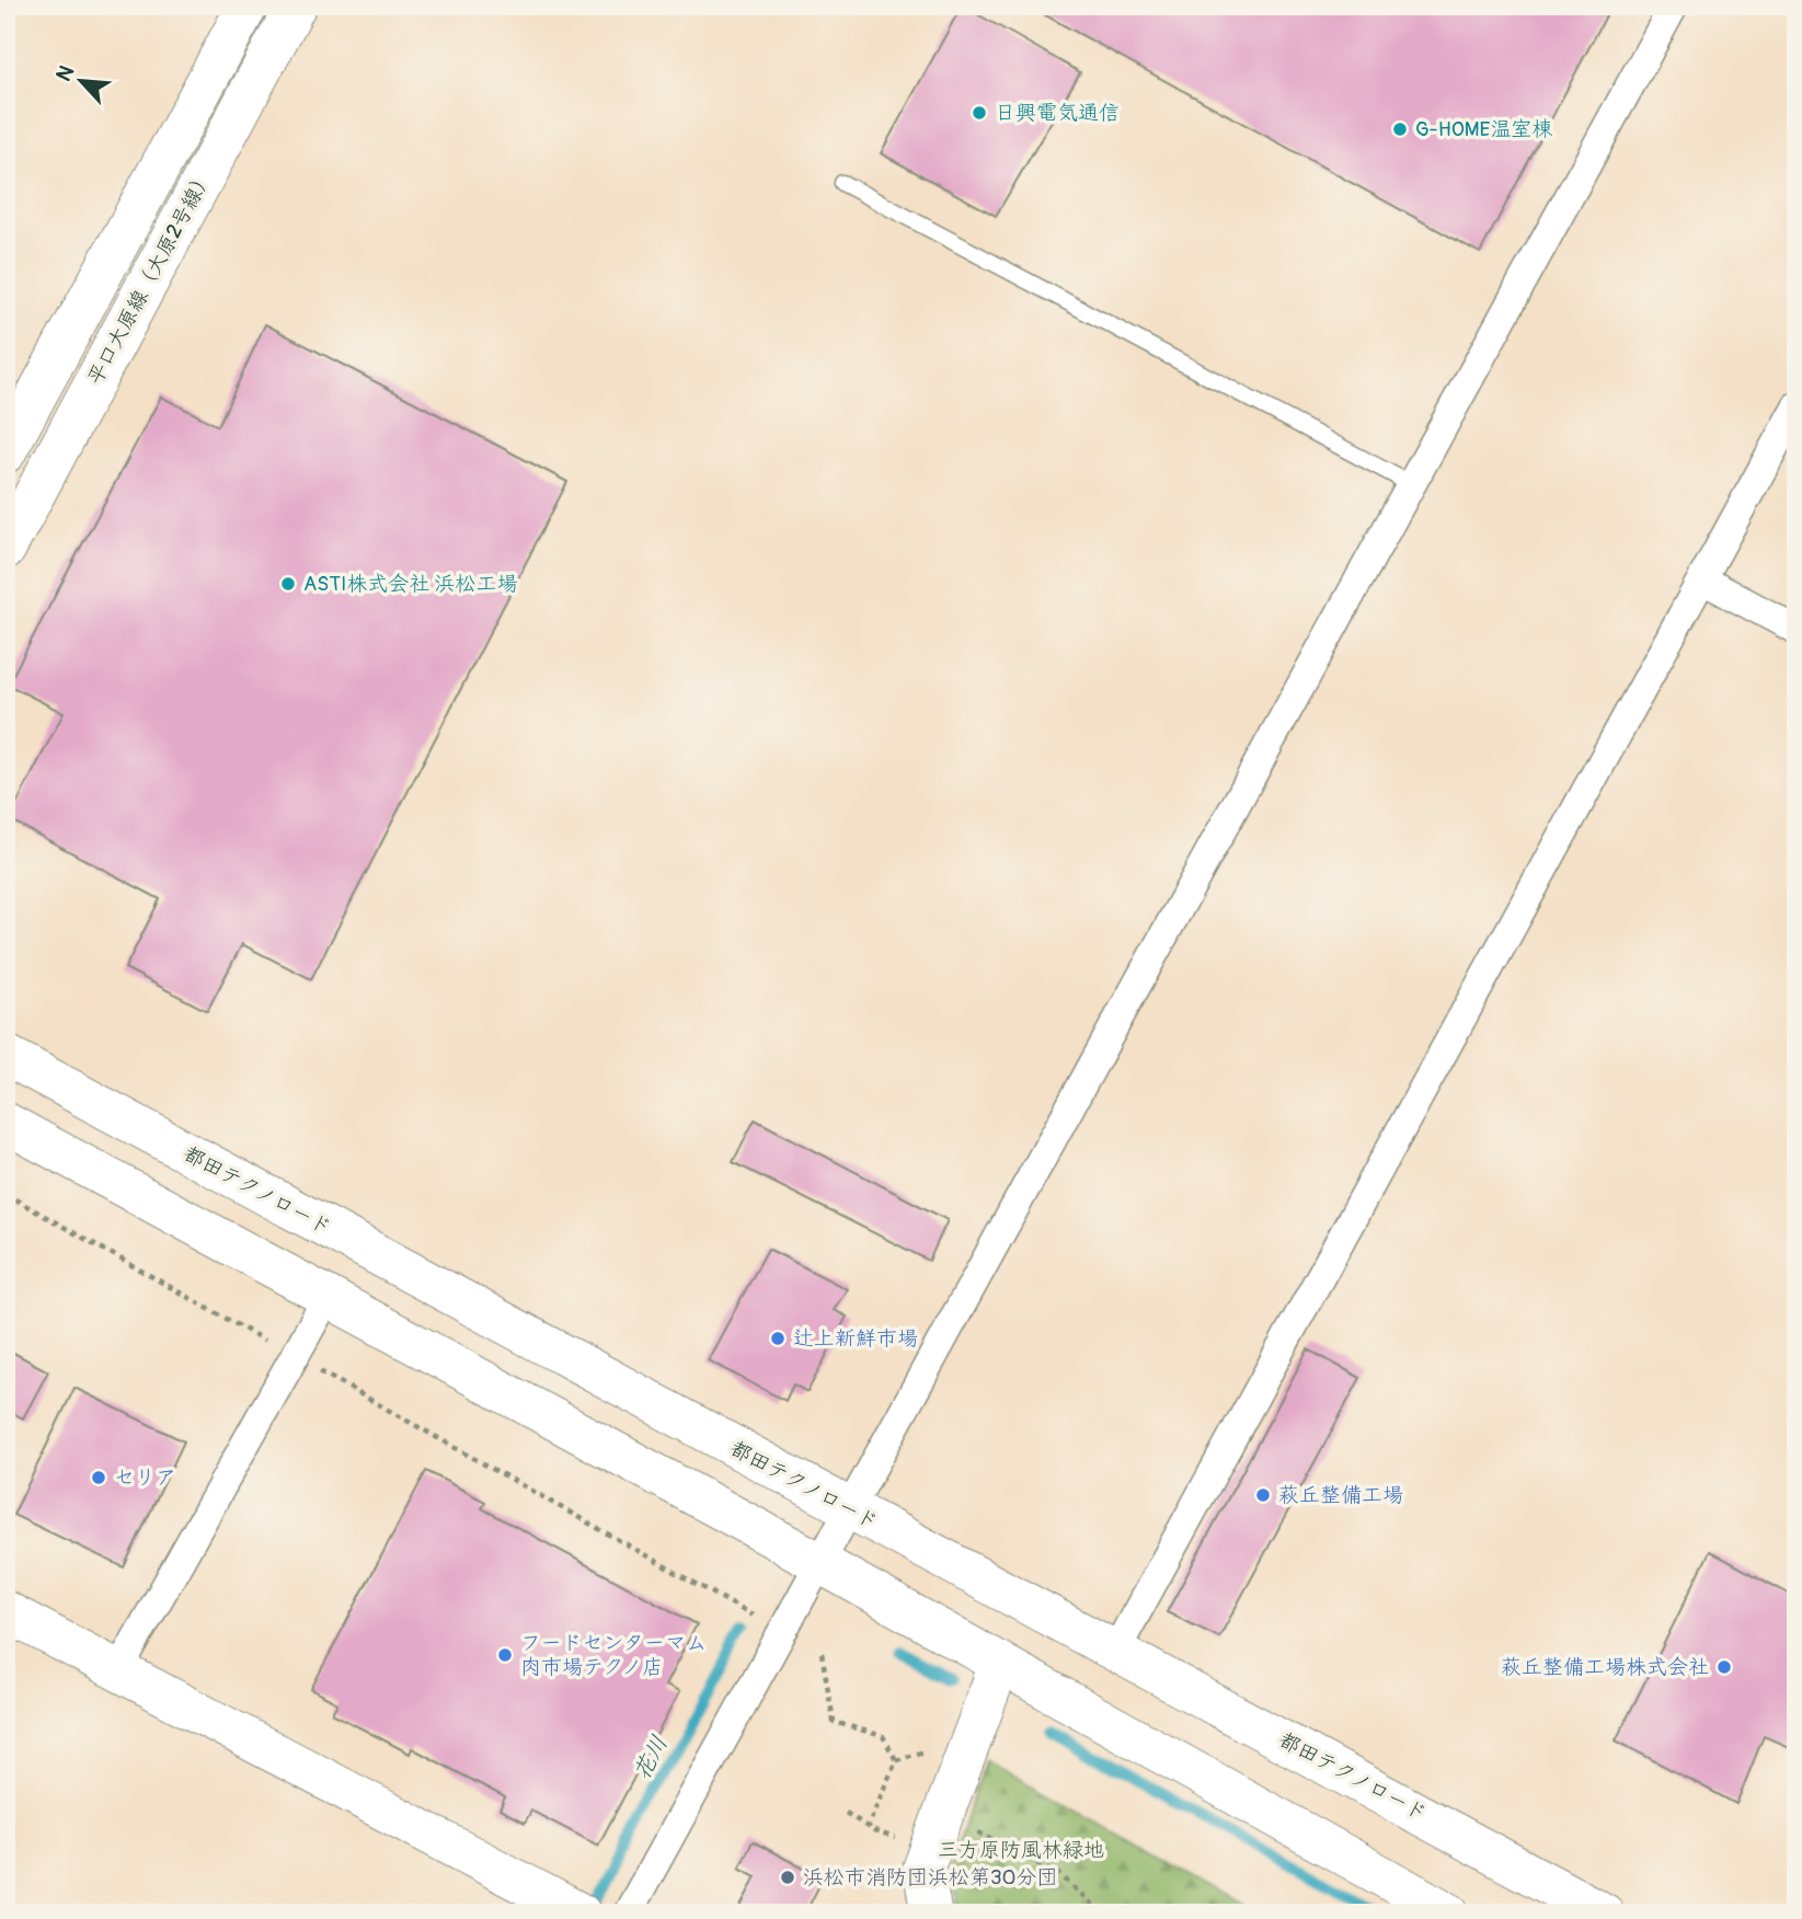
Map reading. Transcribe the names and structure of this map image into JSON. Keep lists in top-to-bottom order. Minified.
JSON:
{"streets":{"street":["平口大原線（大原2号線）","都田テクノロード"]},"water":["花川"],"parks":["三方原防風林緑地"],"places":["日興電気通信","G-HOME温室棟","ASTI株式会社 浜松工場","辻上新鮮市場","セリア","萩丘整備工場","フードセンターマム 肉市場テクノ店","萩丘整備工場株式会社","浜松市消防団浜松第30分団"],"north":"top left"}
